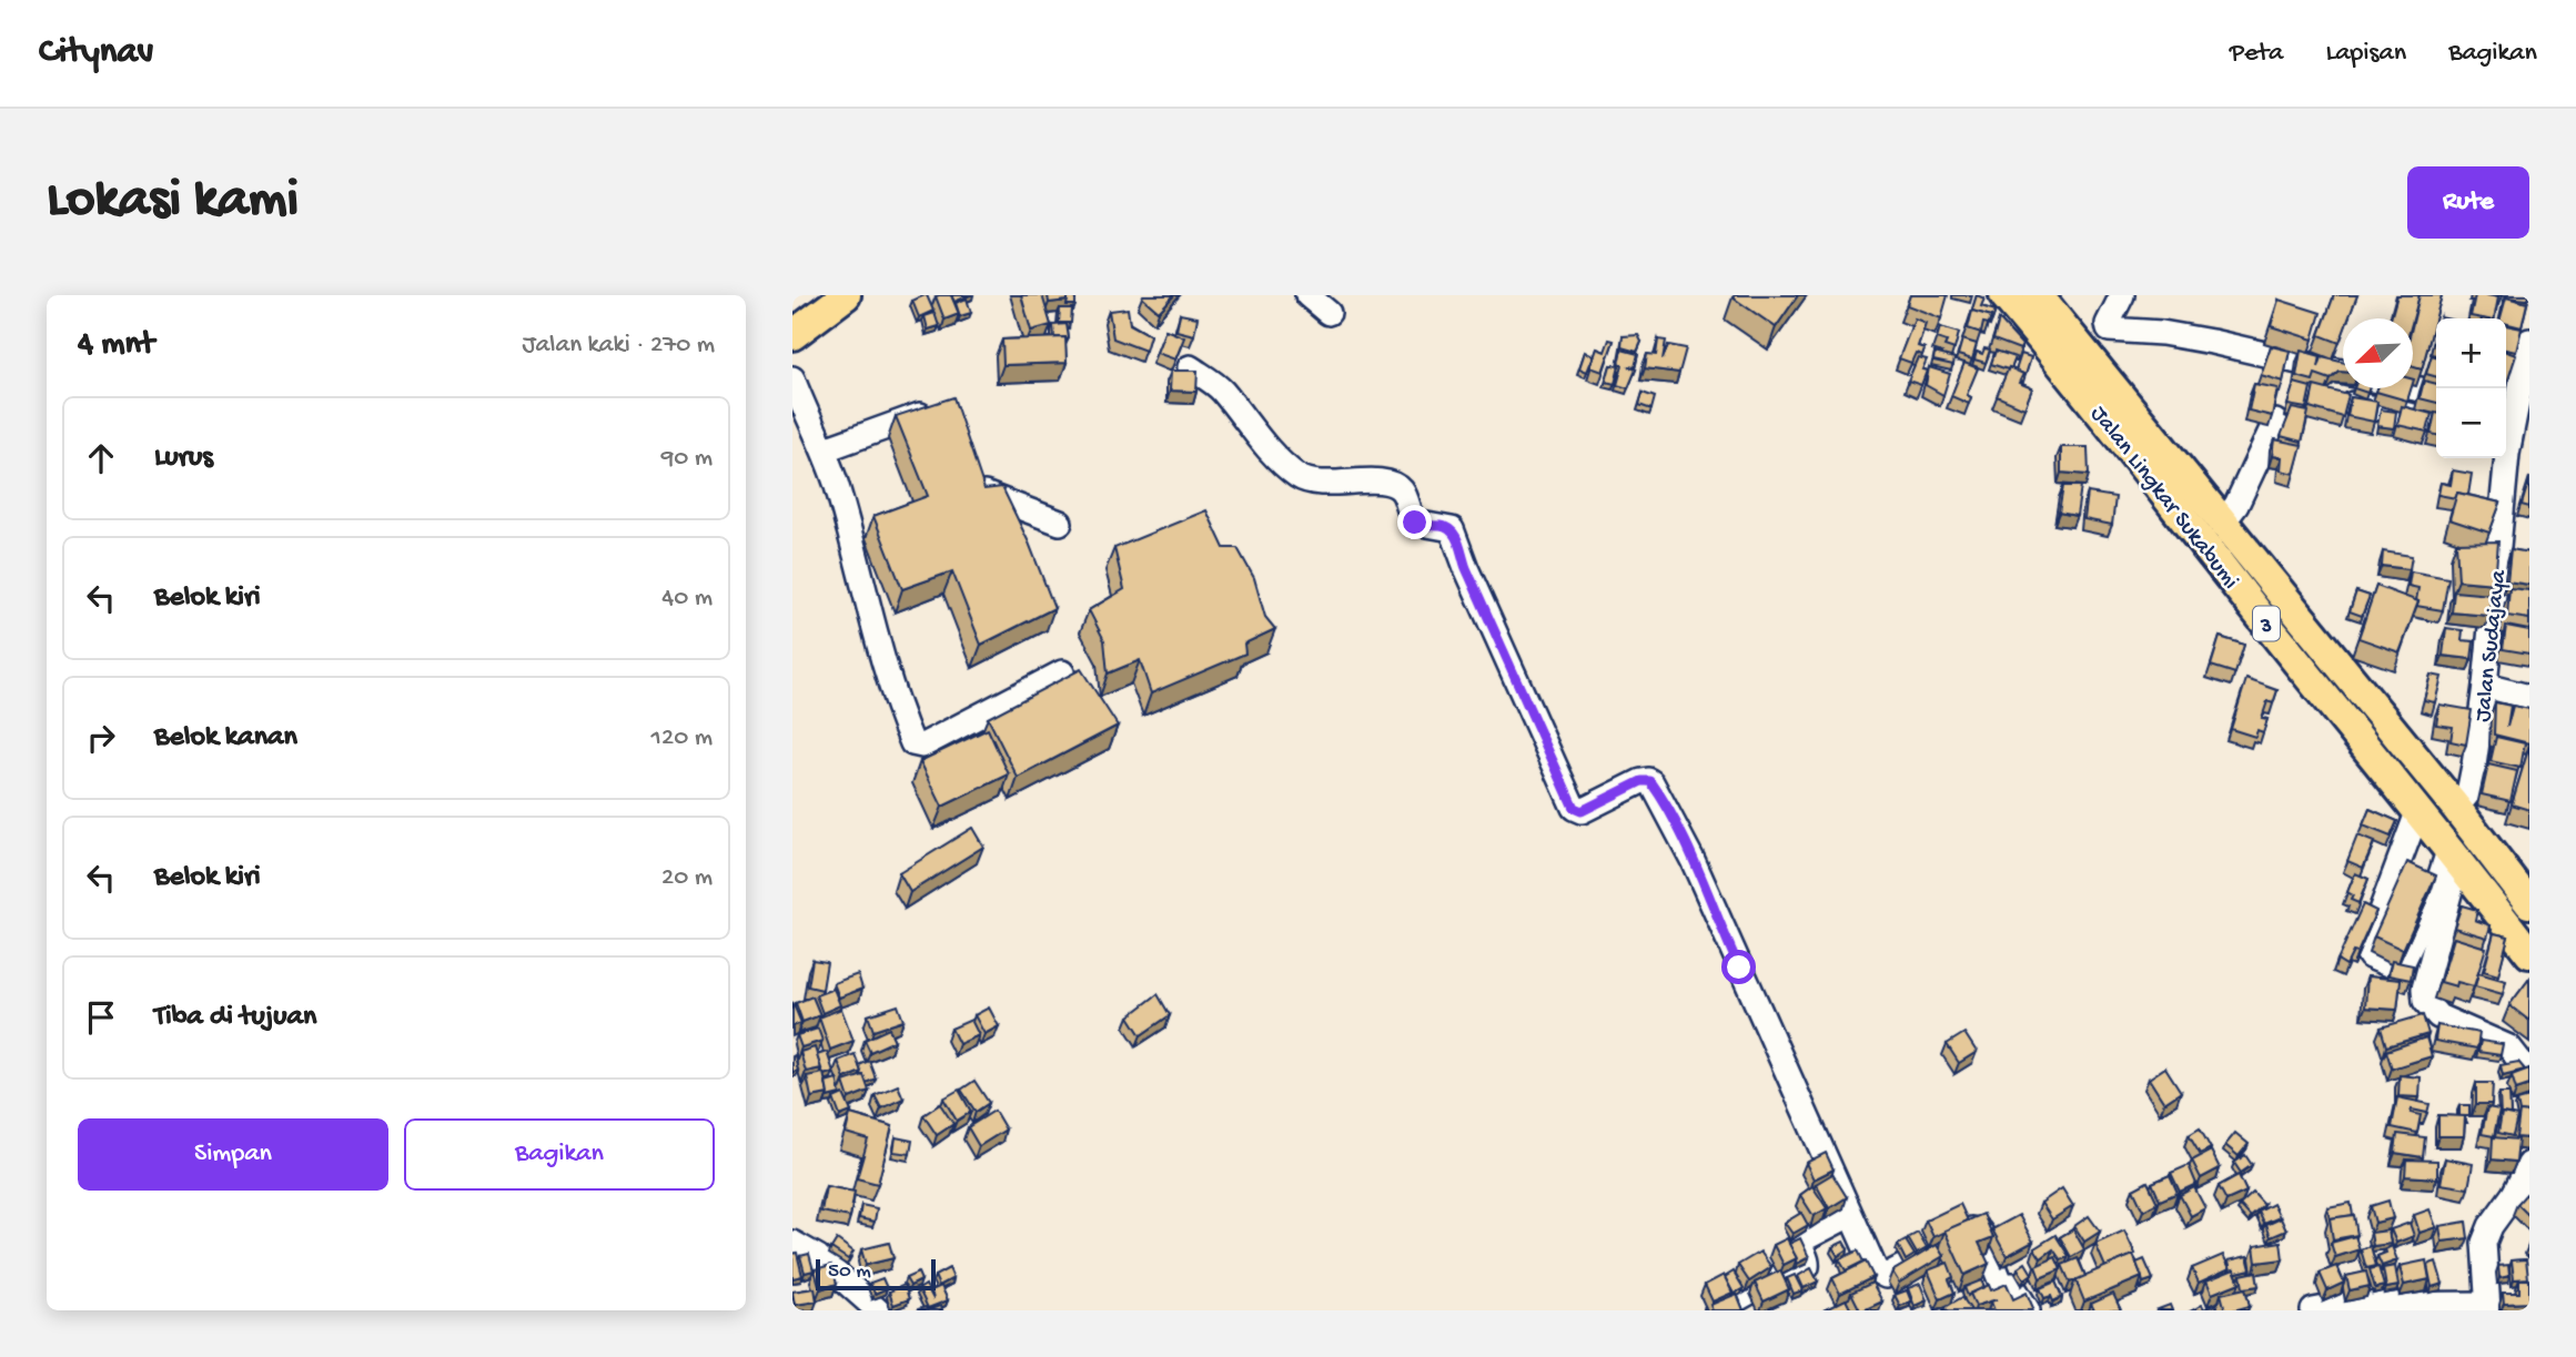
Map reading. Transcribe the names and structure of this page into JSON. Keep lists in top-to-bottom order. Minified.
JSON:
{"streets":{"main road":["Jalan Lingkar Sukabumi","3"],"street":["Jalan Sudajaya"]},"crossings":[["Jalan Lingkar Sukabumi","Jalan Sudajaya"]],"scale_bar":"50 m","north":"bottom left","page":{"header":"Citynav","nav":["Peta","Lapisan","Bagikan"],"buttons":["Rute",["Simpan","Bagikan"]],"title":"Lokasi kami","heading":["4 mnt","Jalan kaki · 270 m"],"map_buttons":["+","−"],"list":[["Lurus","90 m"],["Belok kiri","40 m"],["Belok kanan","120 m"],["Belok kiri","20 m"],"Tiba di tujuan"],"scale":"50 m"}}
